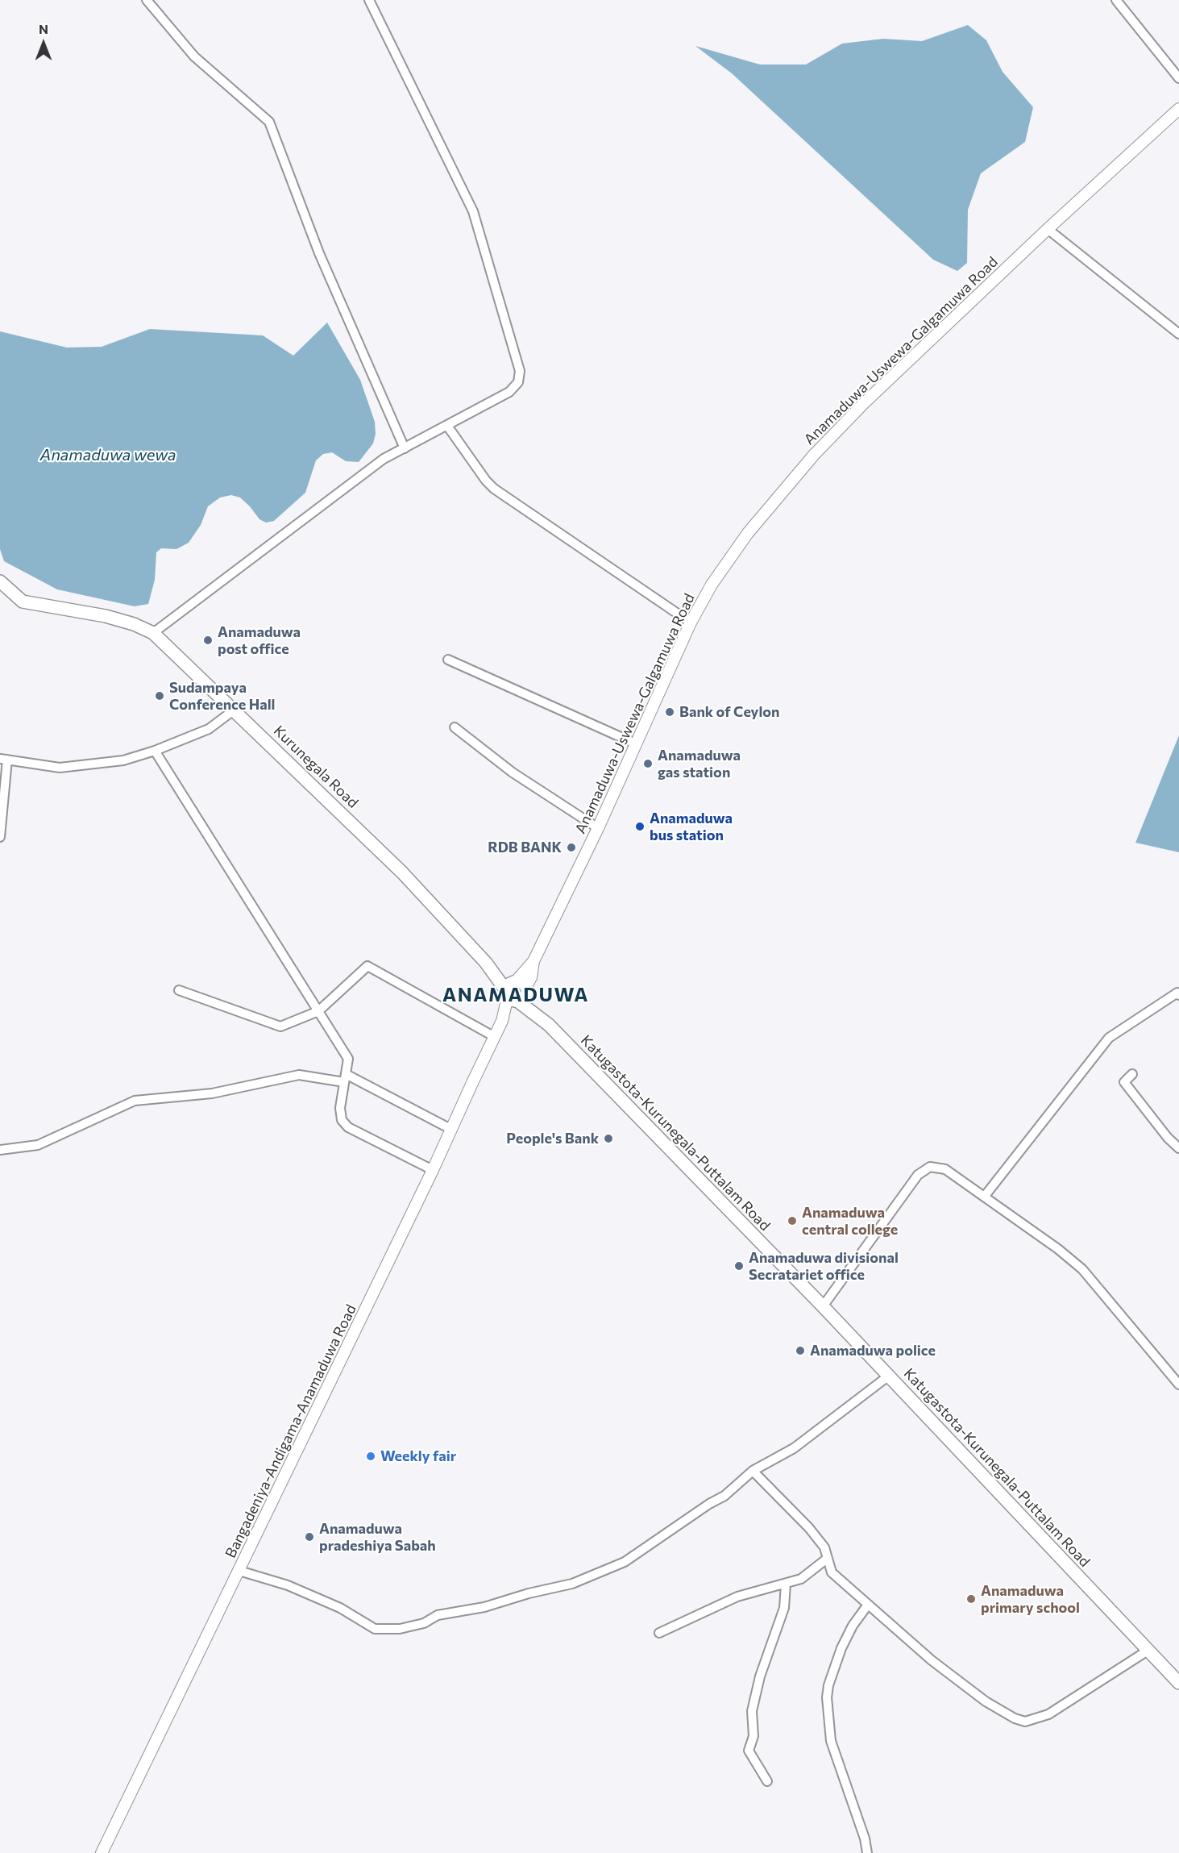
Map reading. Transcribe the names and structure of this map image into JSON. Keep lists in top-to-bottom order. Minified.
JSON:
{"streets":{"highway":["Kurunegala Road","Katugastota-Kurunegala-Puttalam Road"],"main road":["Anamaduwa-Uswewa-Galgamuwa Road","Bangadeniya-Andigama-Anamaduwa Road"]},"crossings":[["Anamaduwa-Uswewa-Galgamuwa Road","Kurunegala Road"],["Anamaduwa-Uswewa-Galgamuwa Road","Katugastota-Kurunegala-Puttalam Road"],["Kurunegala Road","Katugastota-Kurunegala-Puttalam Road"],["Kurunegala Road","Bangadeniya-Andigama-Anamaduwa Road"],["Katugastota-Kurunegala-Puttalam Road","Bangadeniya-Andigama-Anamaduwa Road"]],"districts":["ANAMADUWA"],"water":["Anamaduwa wewa"],"places":["Anamaduwa post office","Sudampaya Conference Hall","Bank of Ceylon","Anamaduwa gas station","Anamaduwa bus station","RDB BANK","People's Bank","Anamaduwa central college","Anamaduwa divisional Secratariet office","Anamaduwa police","Weekly fair","Anamaduwa pradeshiya Sabah","Anamaduwa primary school"],"north":"top"}
